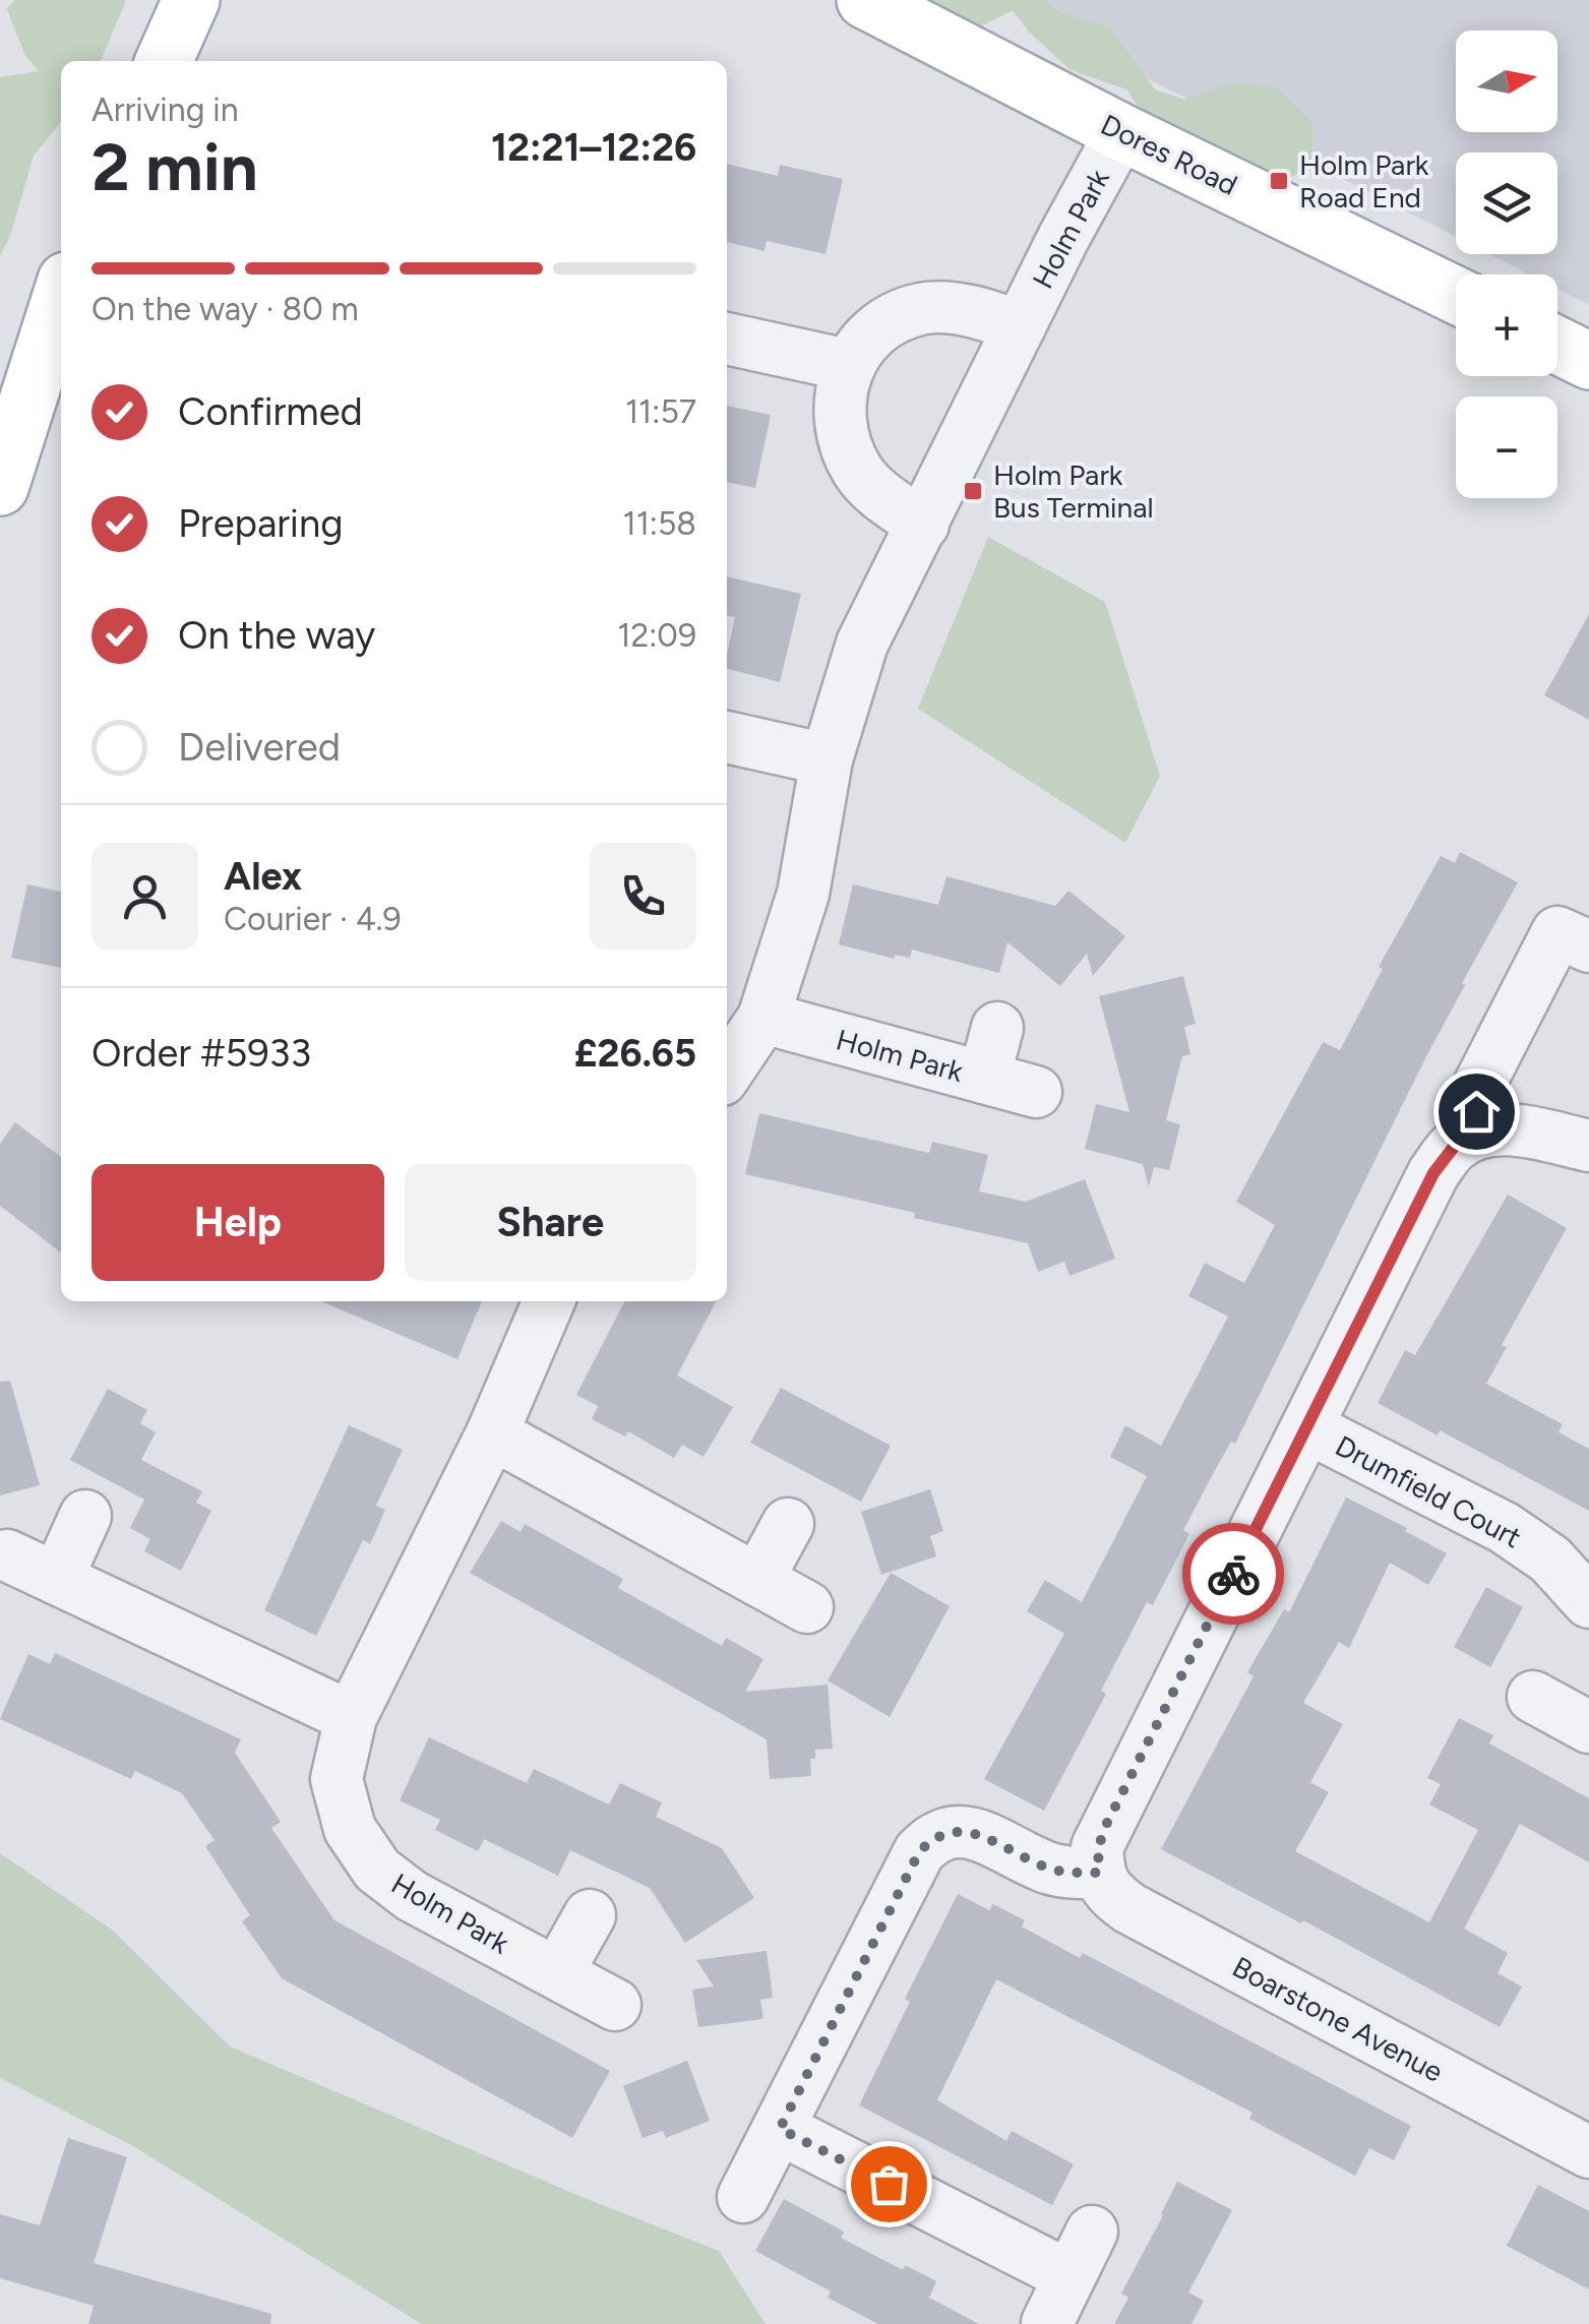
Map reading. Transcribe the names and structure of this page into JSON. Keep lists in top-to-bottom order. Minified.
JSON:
{"streets":{"main road":["Dores Road"],"street":["Holm Park","Drumfield Court","Boarstone Avenue"]},"crossings":[["Dores Road","Holm Park"]],"places":{"transit":["Holm Park Road End","Holm Park Bus Terminal"]},"north":"right","page":{"map_buttons":["+","−"],"heading":["2 min","Arriving in","12:21–12:26"],"panel":["Alex","Courier · 4.9","Order #5933","£26.65"],"bar":"On the way · 80 m","list":[["Confirmed","11:57"],["Preparing","11:58"],["On the way","12:09"],"Delivered"],"buttons":["Help","Share"]}}
